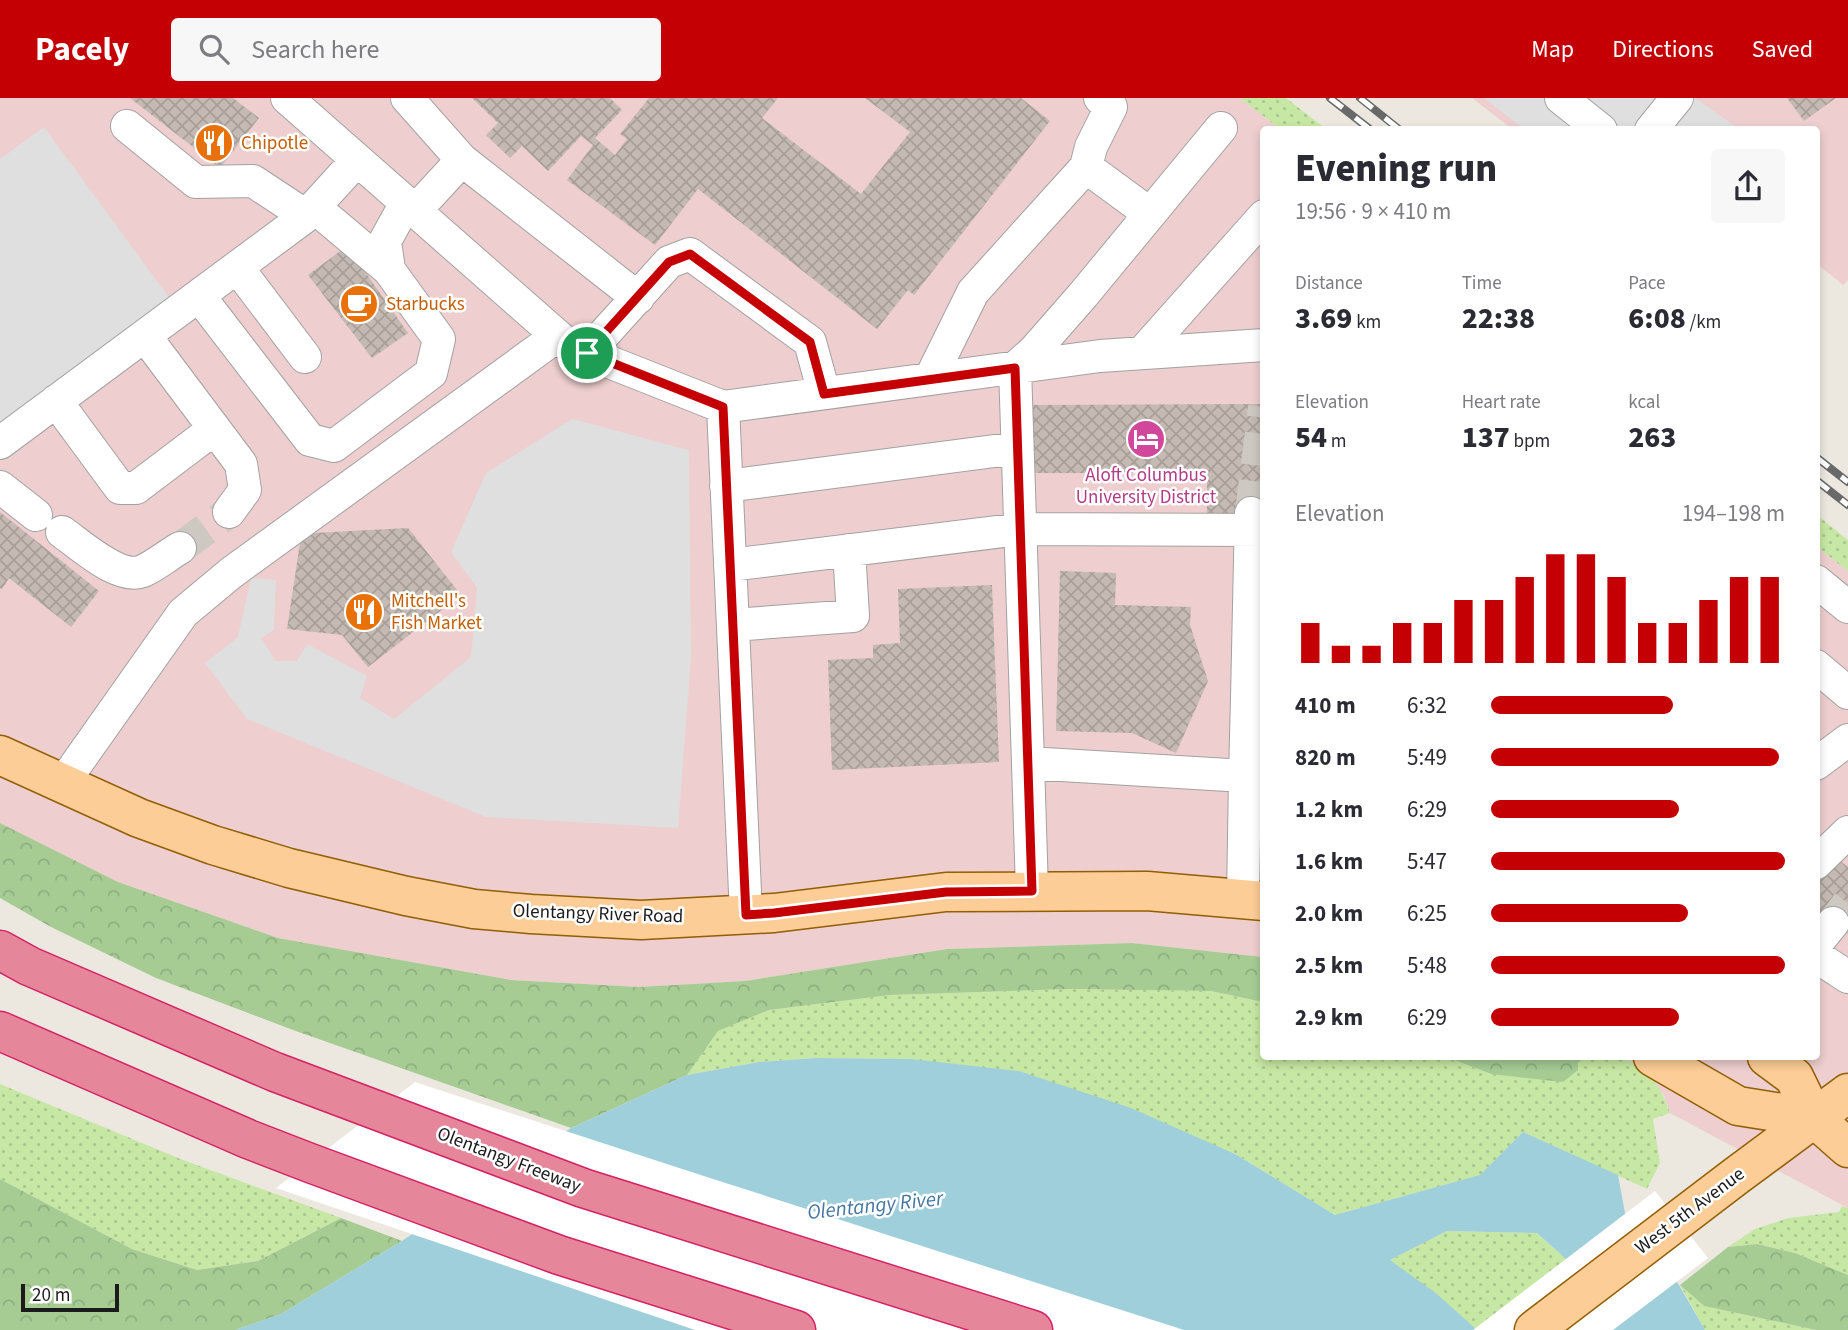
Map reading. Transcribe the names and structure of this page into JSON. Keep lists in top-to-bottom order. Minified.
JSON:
{"streets":{"highway":["Olentangy Freeway"],"main road":["Olentangy River Road","West 5th Avenue"]},"water":["Olentangy River"],"places":{"restaurant":["Chipotle","Mitchell's Fish Market"],"cafe":["Starbucks"],"hotel":["Aloft Columbus University District"]},"scale_bar":"20 m","page":{"header":"Pacely","search":"Search here","nav":["Map","Directions","Saved"],"heading":["Evening run","19:56 · 9 × 410 m"],"stats":[["Distance","3.69 km"],["Time","22:38"],["Pace","6:08 /km"],["Elevation","54 m"],["Heart rate","137 bpm"],["kcal","263"]],"chart":["Elevation","194–198 m"],"list":[{"name":"410 m","note":"6:32"},{"name":"820 m","note":"5:49"},{"name":"1.2 km","note":"6:29"},{"name":"1.6 km","note":"5:47"},{"name":"2.0 km","note":"6:25"},{"name":"2.5 km","note":"5:48"},{"name":"2.9 km","note":"6:29"}],"scale":"20 m"}}
